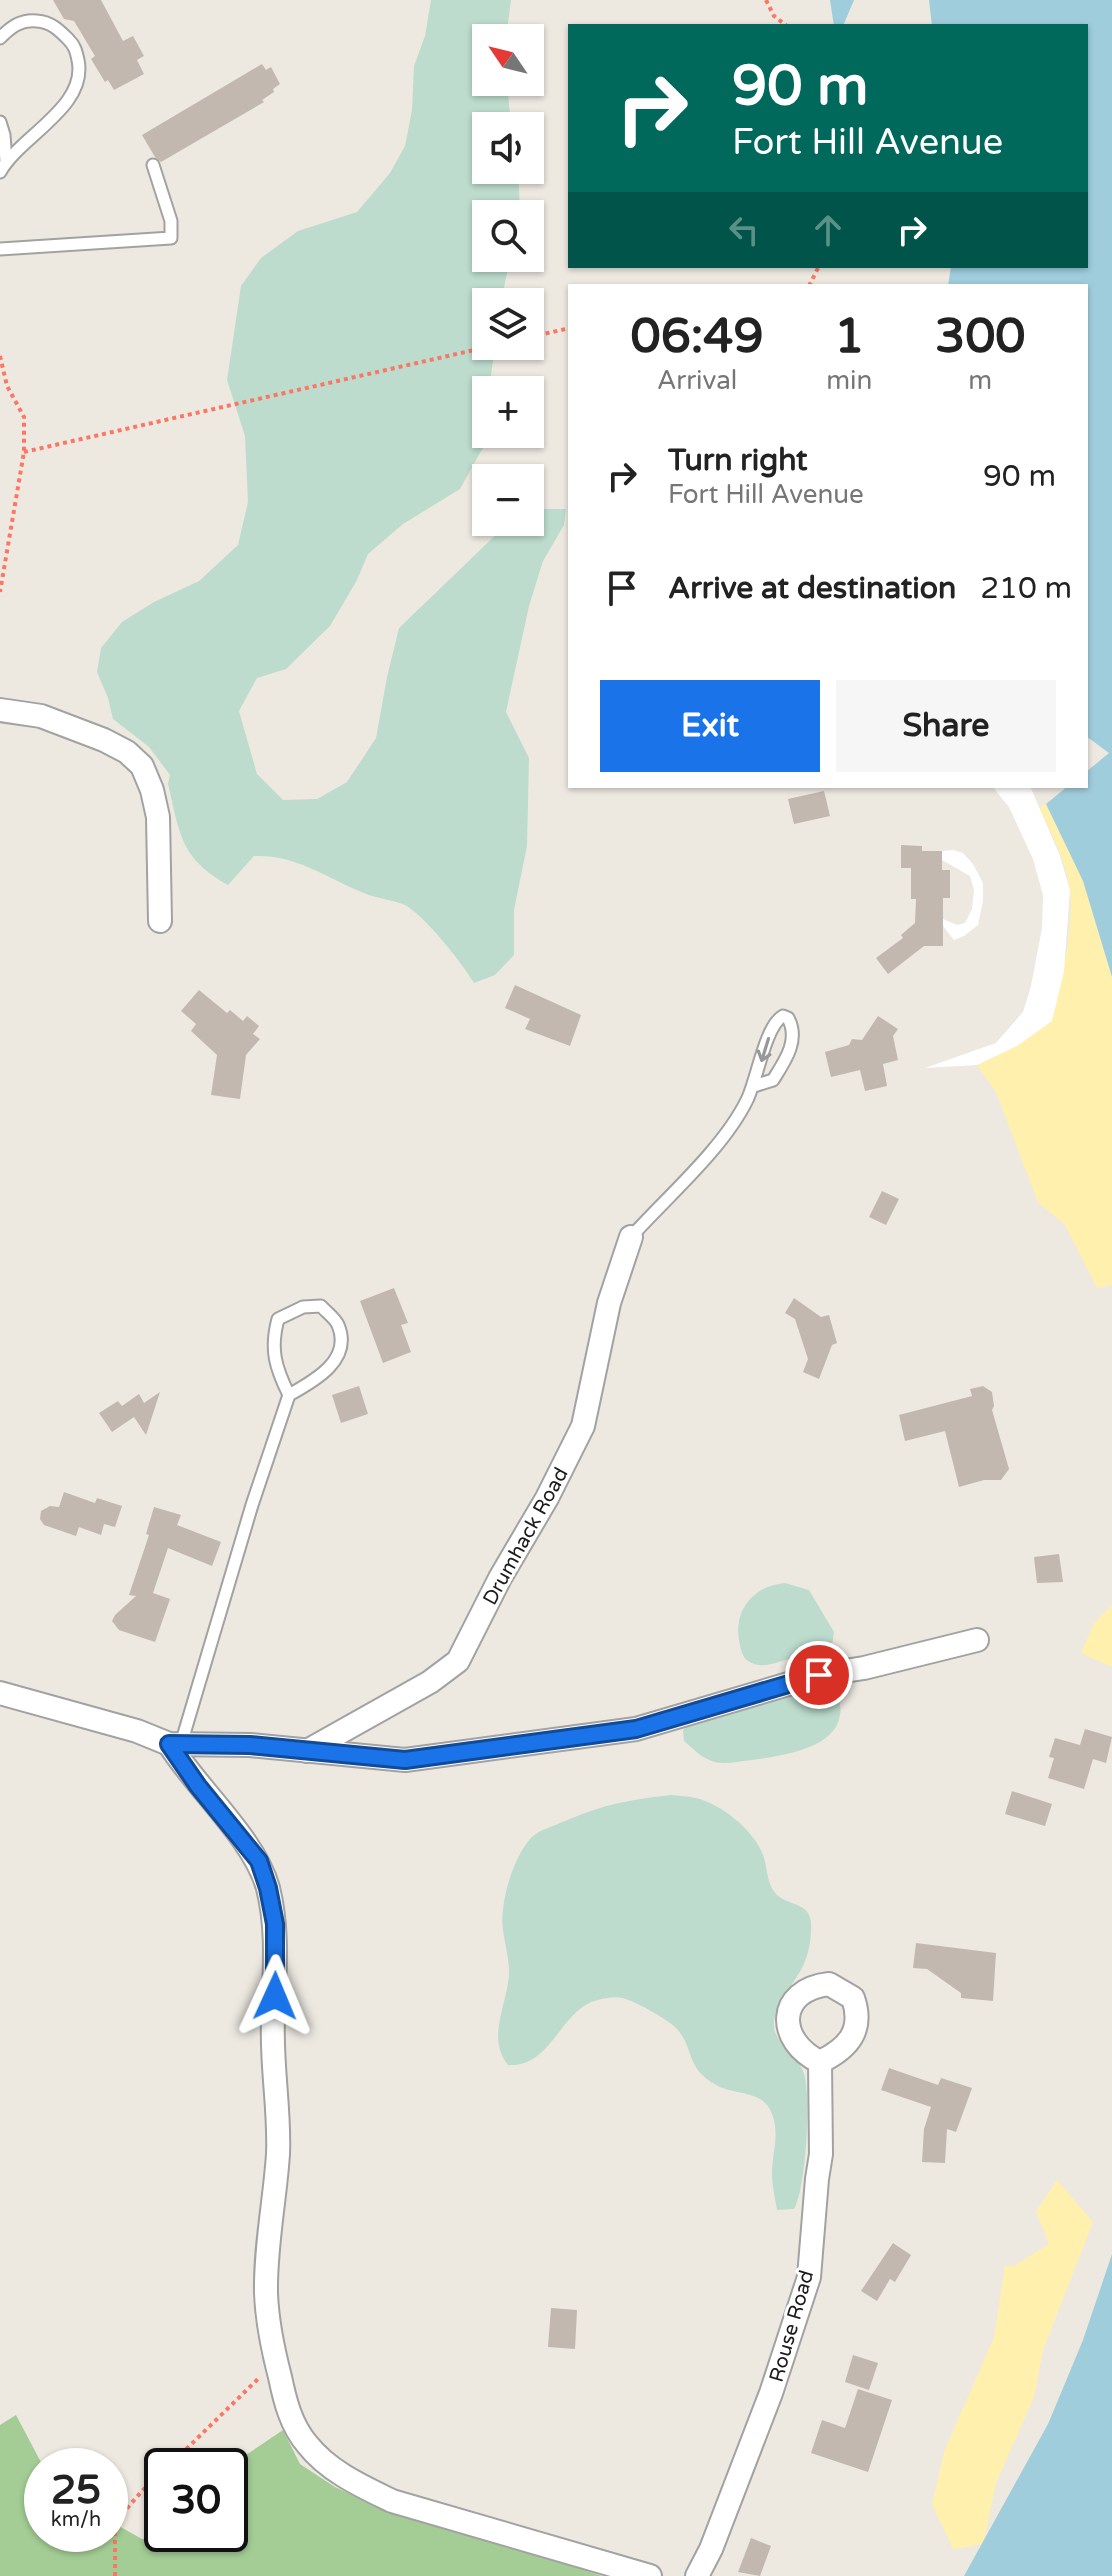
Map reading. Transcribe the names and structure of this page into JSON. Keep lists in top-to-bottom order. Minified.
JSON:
{"streets":{"street":["Drumhack Road","Rouse Road"]},"north":"top left","page":{"map_buttons":["+","−"],"turn":["90 m","Fort Hill Avenue"],"eta":["06:49","Arrival","1","min","300","m"],"list":[{"name":"Turn right","note":"Fort Hill Avenue","value":"90 m"},{"name":"Arrive at destination","value":"210 m"}],"buttons":["Exit","Share"],"speed":"25 km/h","limit":"30"}}
